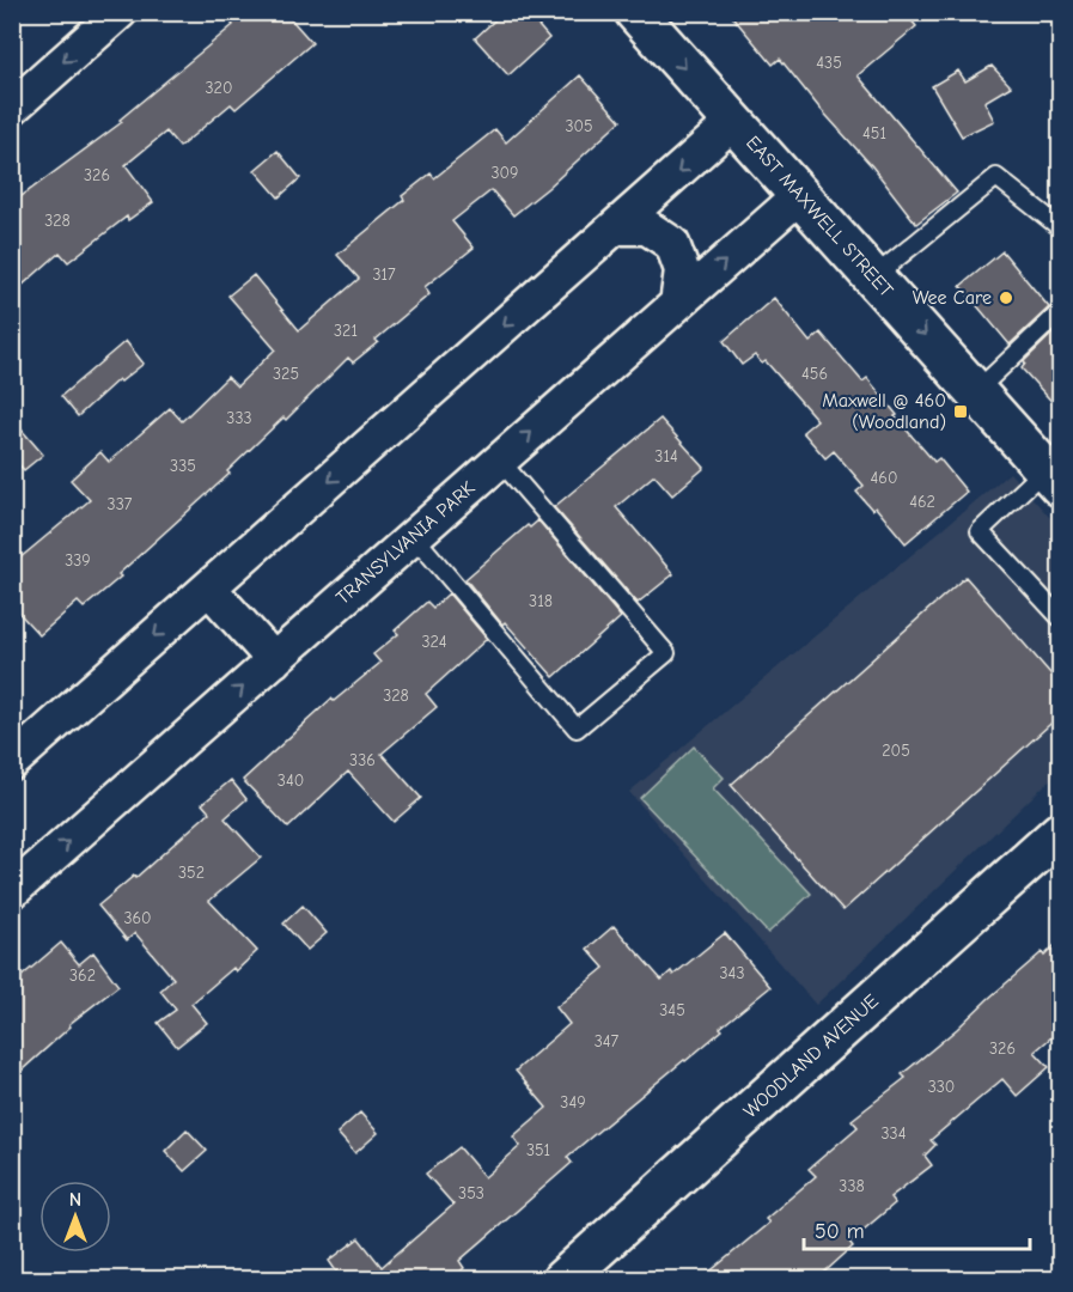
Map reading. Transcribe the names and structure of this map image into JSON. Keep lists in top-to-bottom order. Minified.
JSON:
{"streets":{"street":["EAST MAXWELL STREET","TRANSYLVANIA PARK","WOODLAND AVENUE"]},"crossings":[["EAST MAXWELL STREET","TRANSYLVANIA PARK"]],"one_way":["EAST MAXWELL STREET"],"places":{"other":["Wee Care"],"transit":["Maxwell @ 460 (Woodland)"]},"house_numbers":["435","320","305","451","309","326","328","317","321","325","456","333","314","335","460","462","337","339","318","324","328","205","336","340","352","360","343","362","345","347","326","330","349","334","351","338","353"],"scale_bar":"50 m","north":"top"}
